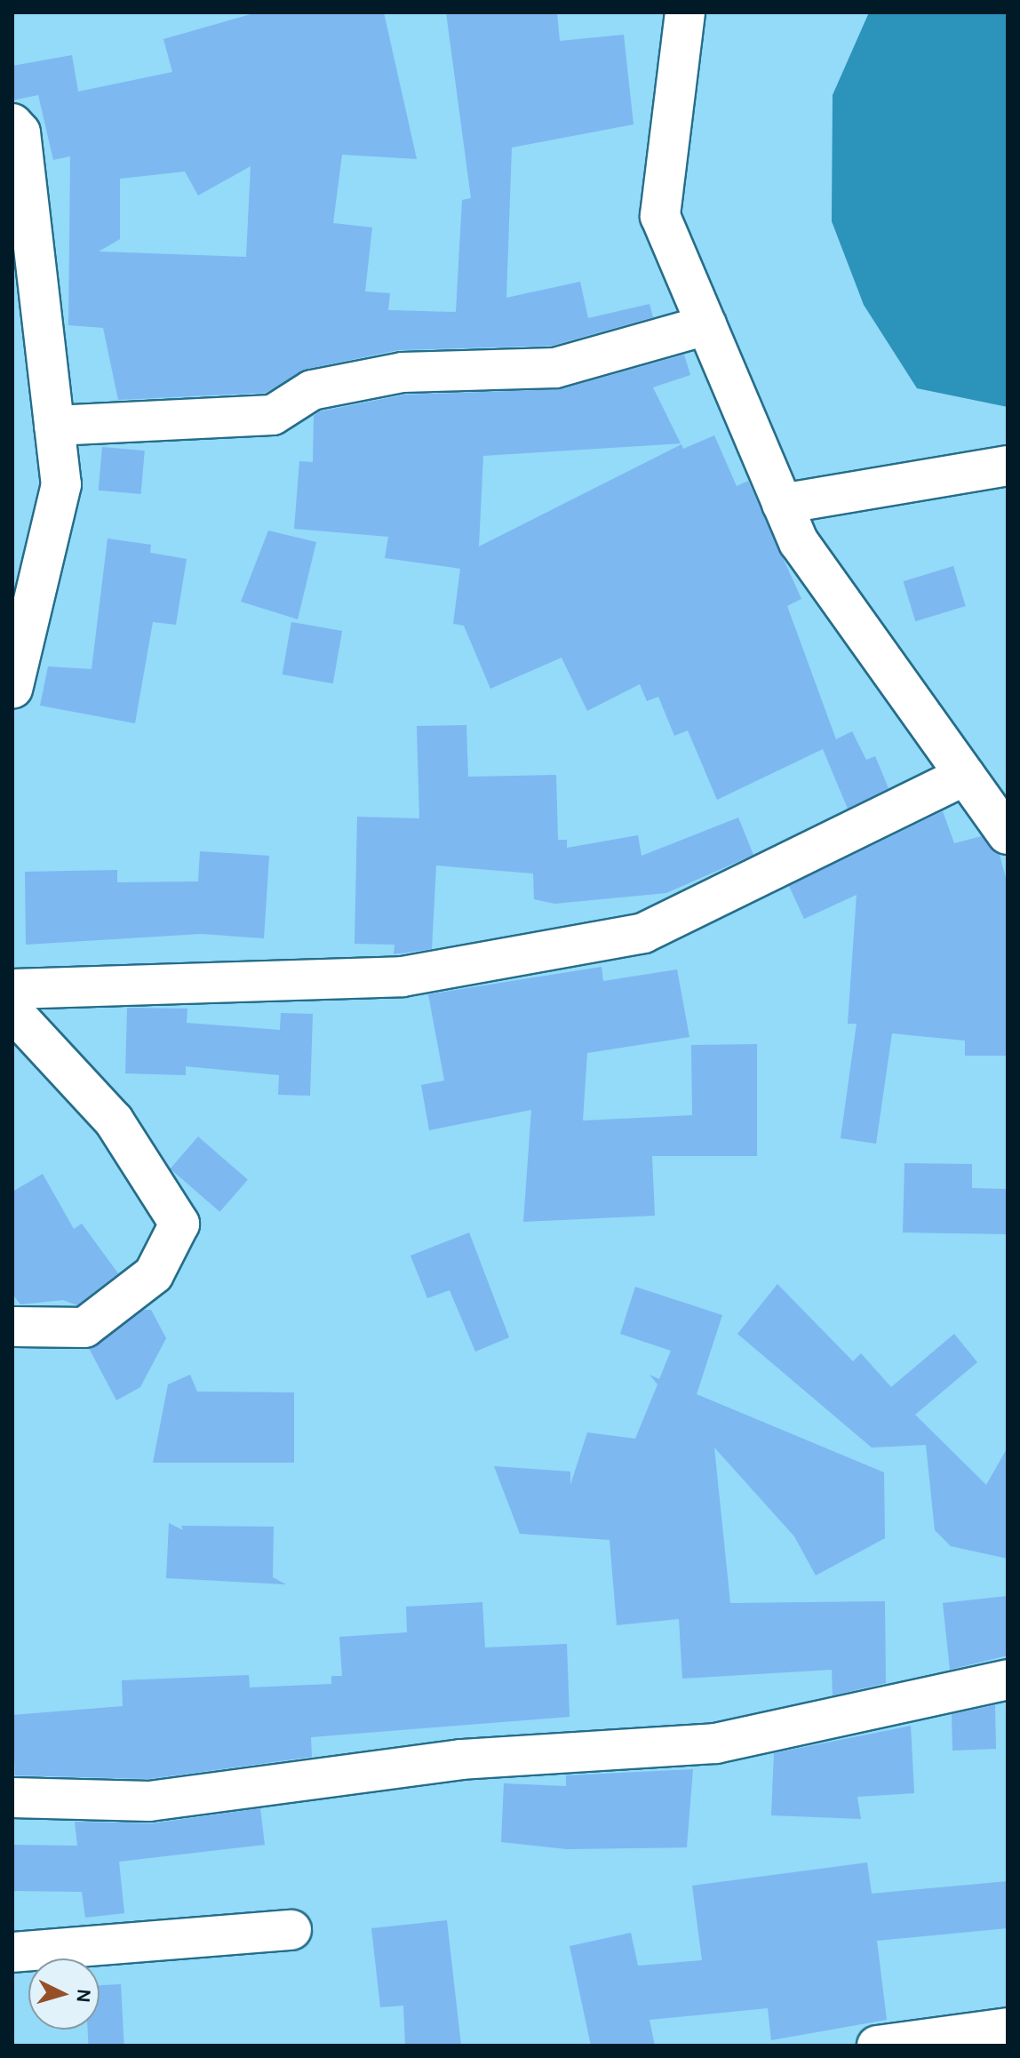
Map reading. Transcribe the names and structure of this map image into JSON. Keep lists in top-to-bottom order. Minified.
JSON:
{"north":"right"}
